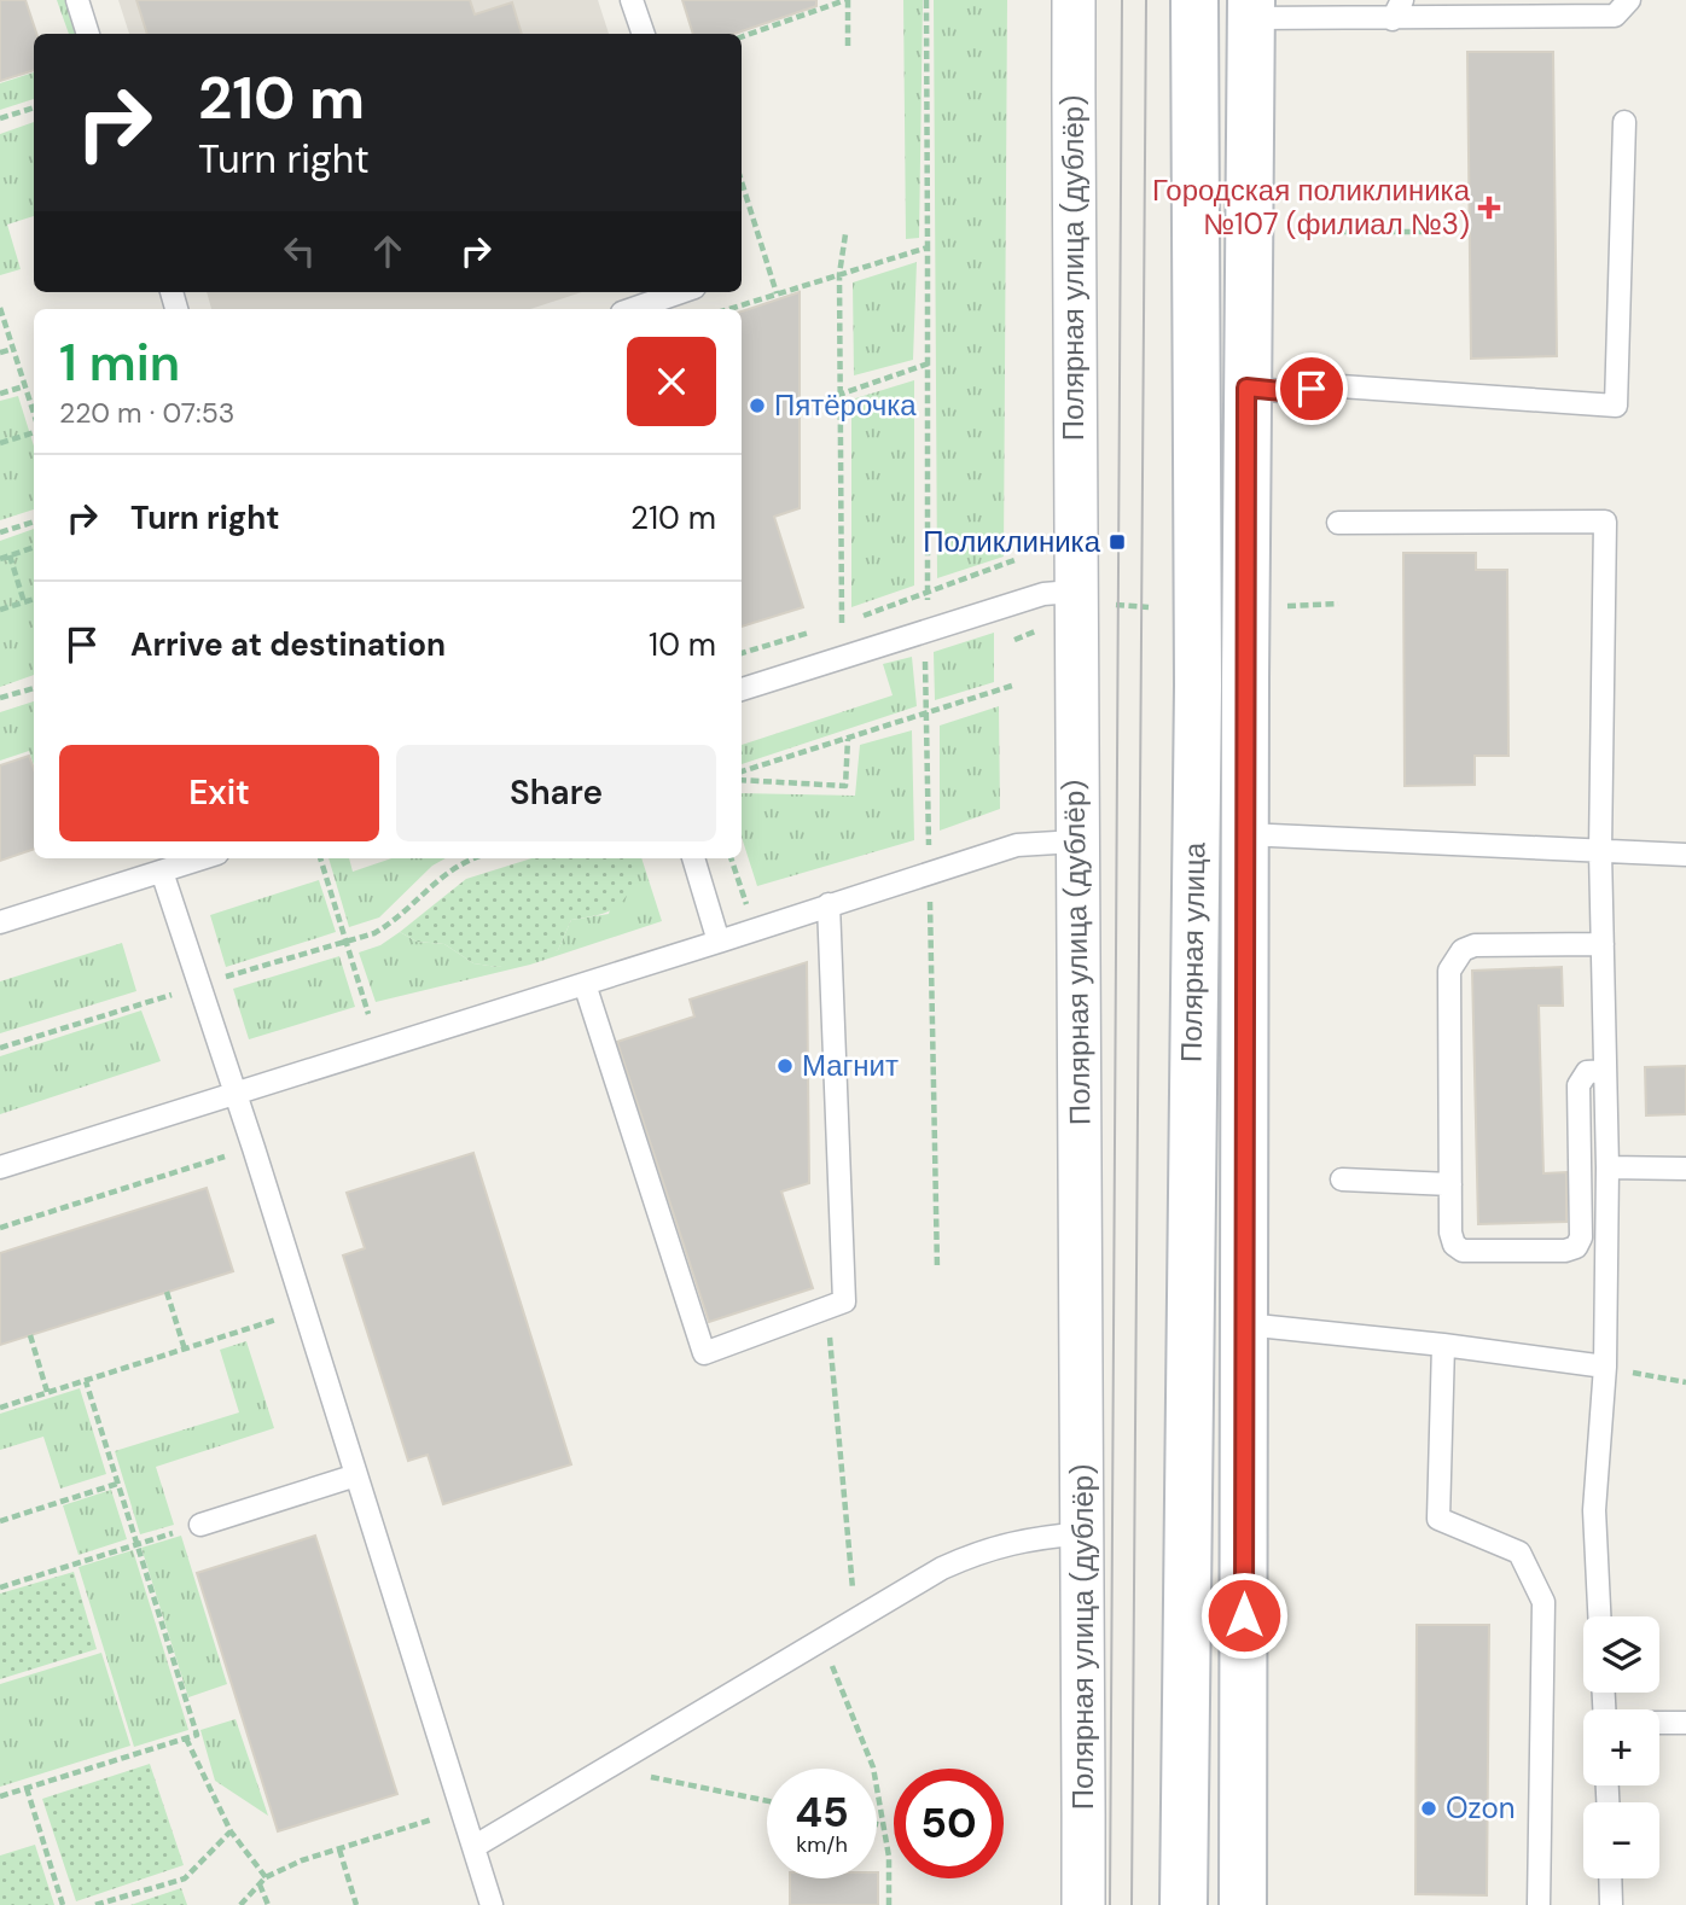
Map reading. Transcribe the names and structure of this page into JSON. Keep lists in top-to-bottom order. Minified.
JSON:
{"streets":{"main road":["Полярная улица"],"street":["Полярная улица (дублёр)"]},"places":{"health":["Городская поликлиника №107 (филиал №3)"],"other":["Пятёрочка","Магнит","Ozon"],"transit":["Поликлиника"]},"page":{"turn":["210 m","Turn right"],"heading":["1 min","220 m · 07:53"],"list":[{"name":"Turn right","value":"210 m"},{"name":"Arrive at destination","value":"10 m"}],"buttons":["Exit","Share"],"map_buttons":["+","−"],"speed":"45 km/h","limit":"50"}}
